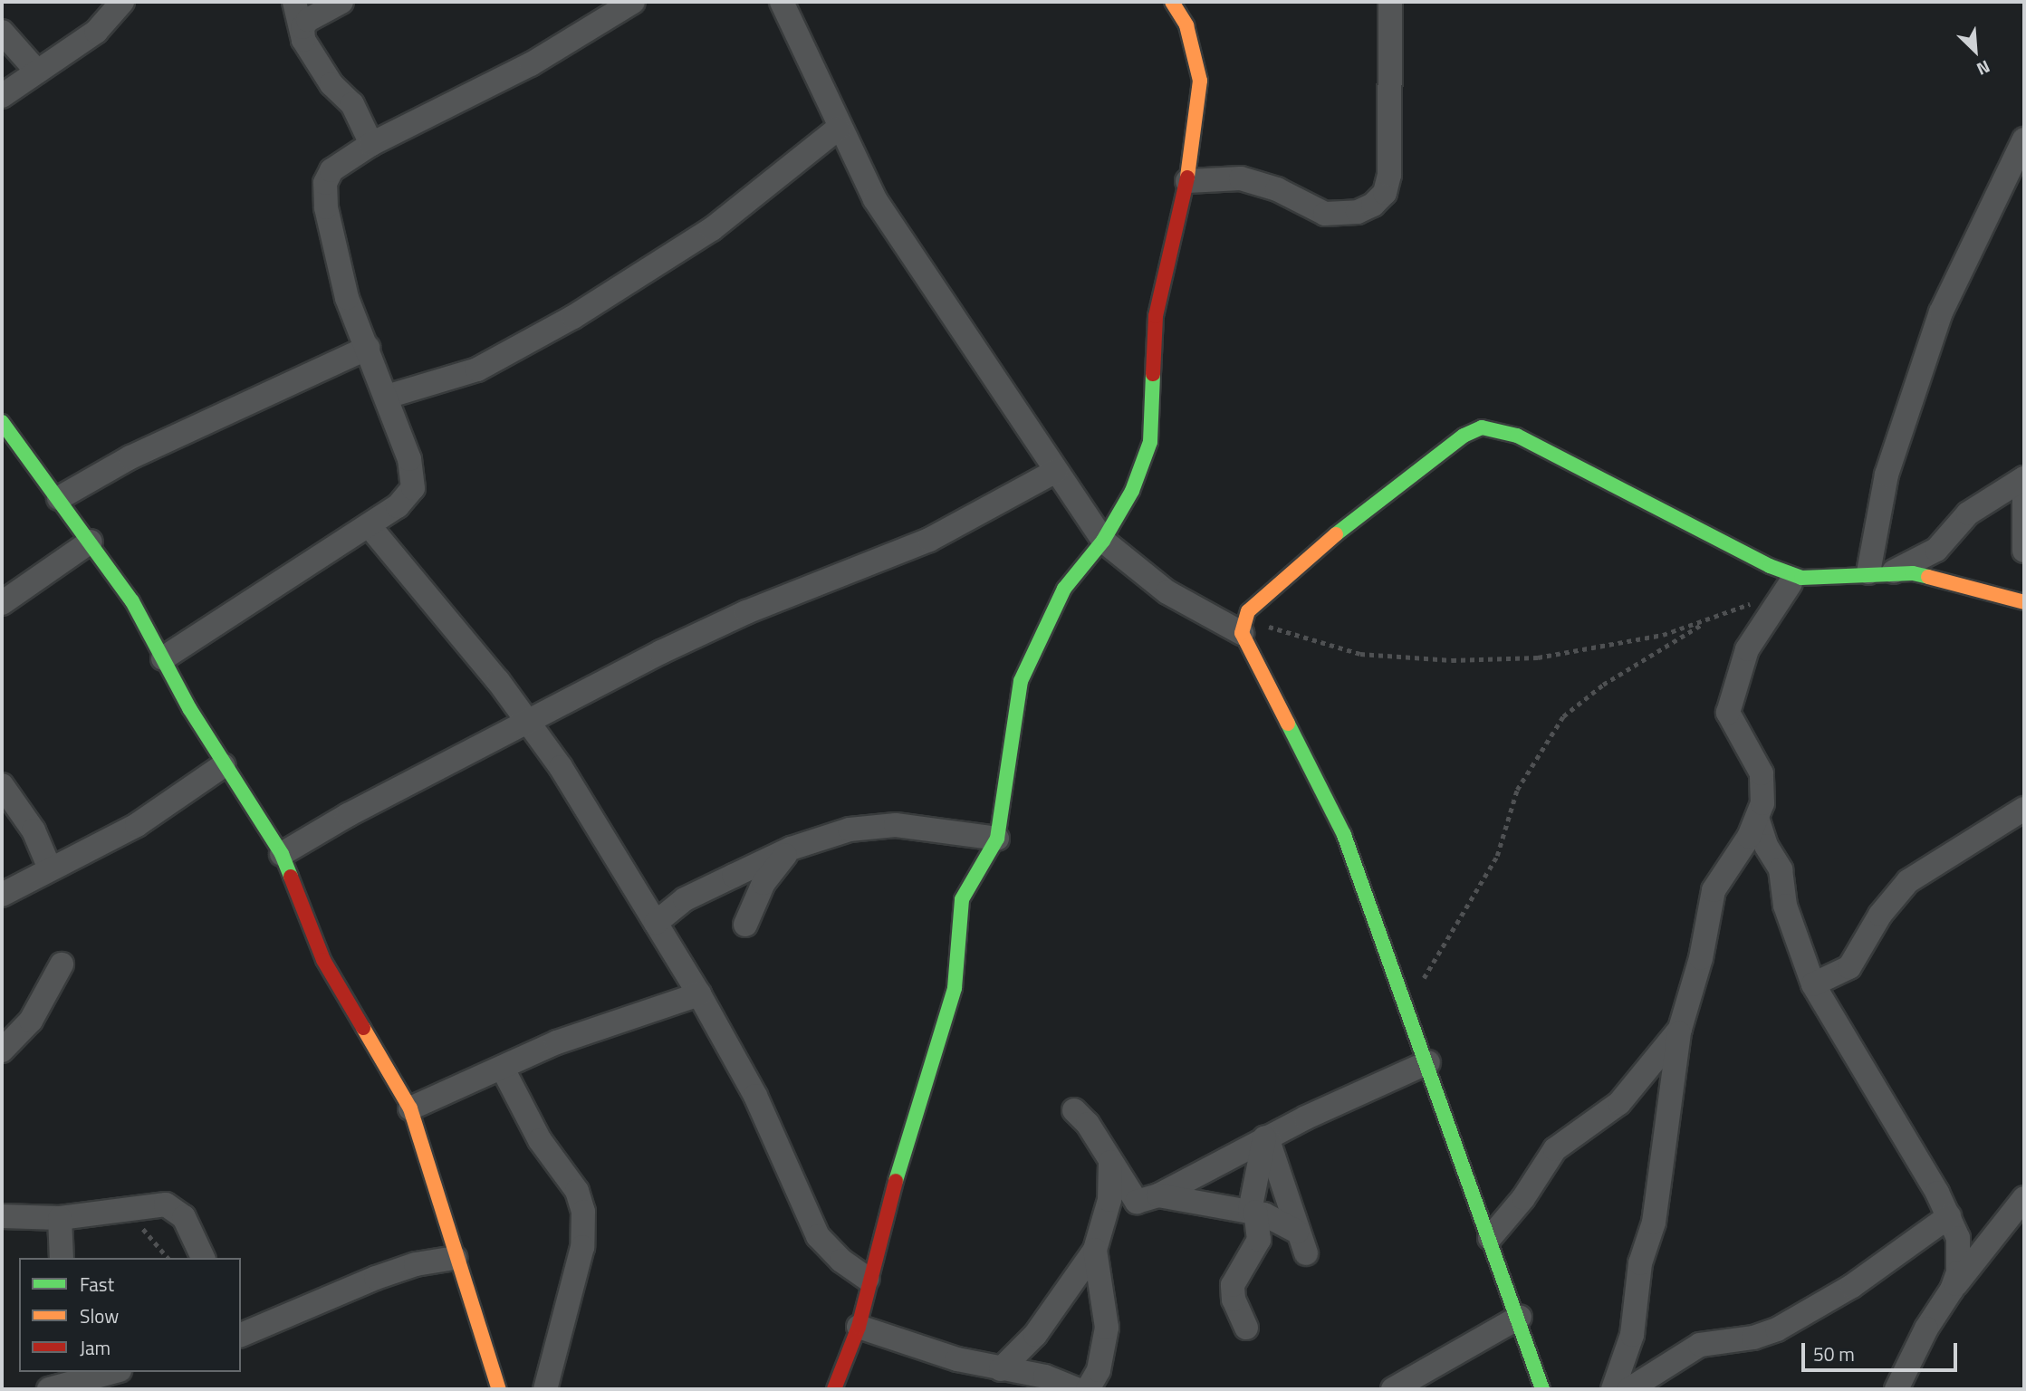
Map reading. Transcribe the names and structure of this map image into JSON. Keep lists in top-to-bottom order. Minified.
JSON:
{"legend":["Fast","Slow","Jam"],"scale_bar":"50 m","north":"bottom right"}
